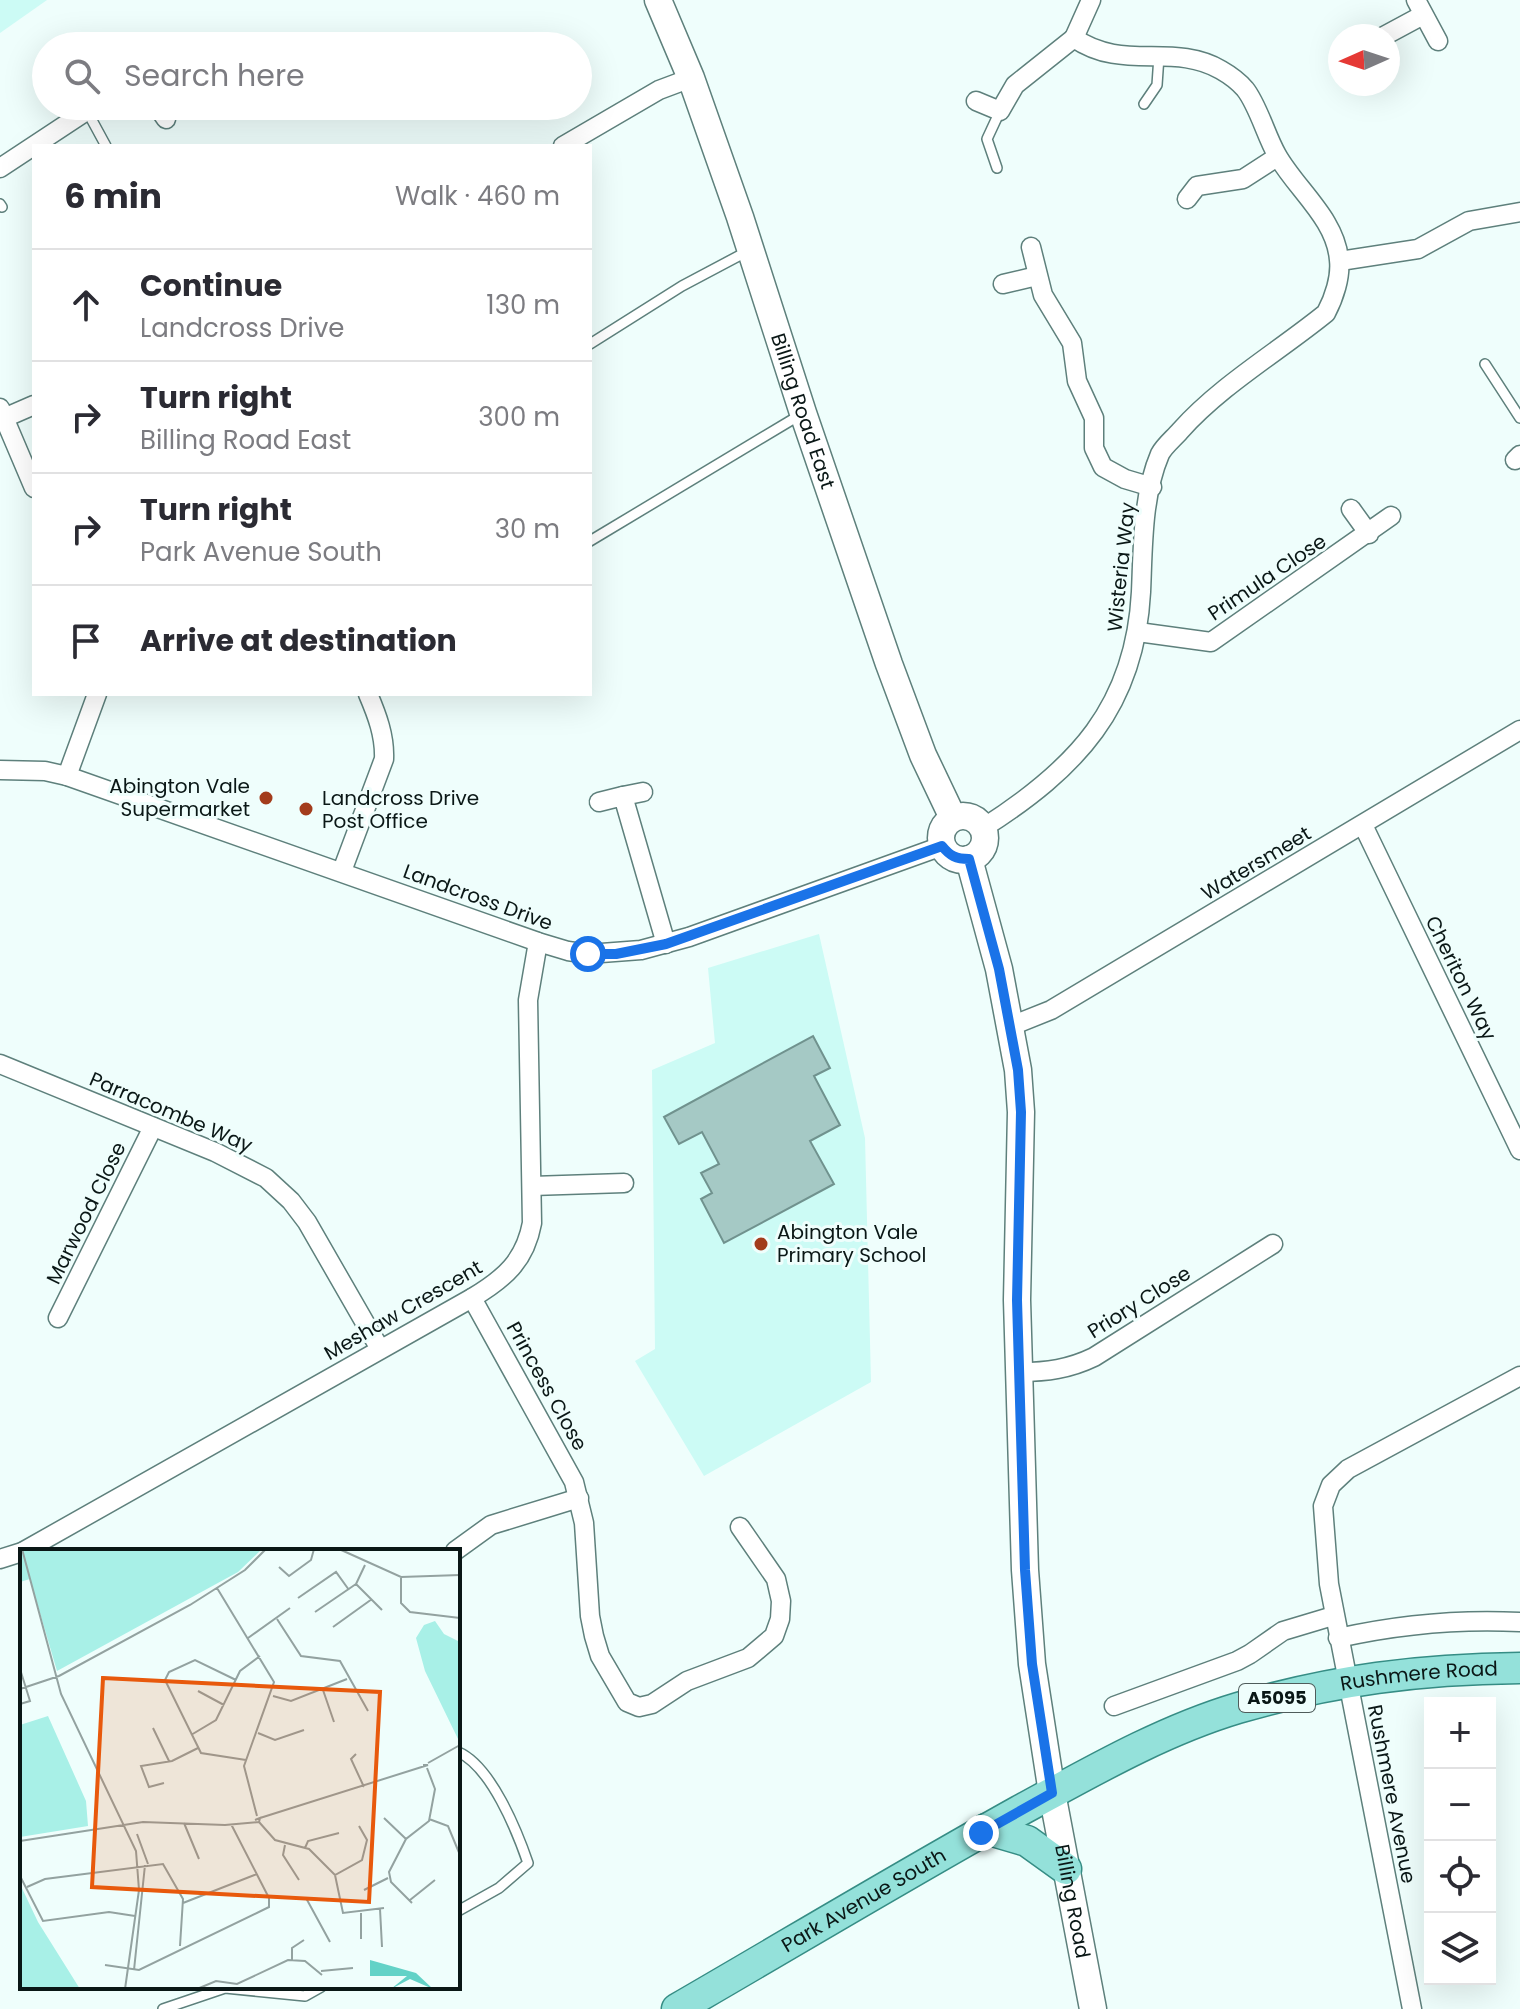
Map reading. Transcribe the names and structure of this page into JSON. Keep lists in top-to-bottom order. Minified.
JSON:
{"streets":{"main road":["Rushmere Road","A5095","Park Avenue South"],"street":["Billing Road East","Wisteria Way","Primula Close","Watersmeet","Landcross Drive","Cheriton Way","Parracombe Way","Marwood Close","Priory Close","Meshaw Crescent","Princess Close","Rushmere Avenue","Billing Road"]},"crossings":[["Billing Road East","Wisteria Way"],["Billing Road East","Landcross Drive"],["Wisteria Way","Primula Close"],["Wisteria Way","Landcross Drive"],["Watersmeet","Cheriton Way"],["Landcross Drive","Meshaw Crescent"],["Parracombe Way","Marwood Close"],["Parracombe Way","Meshaw Crescent"],["Meshaw Crescent","Princess Close"],["Rushmere Road","Rushmere Avenue"],["Rushmere Road","Park Avenue South"],["Rushmere Road","Billing Road"],["Park Avenue South","Billing Road"]],"places":["Abington Vale Supermarket","Landcross Drive Post Office","Abington Vale Primary School"],"north":"left","page":{"search":"Search here","heading":["6 min","Walk · 460 m"],"list":[["Continue","Landcross Drive","130 m"],["Turn right","Billing Road East","300 m"],["Turn right","Park Avenue South","30 m"],"Arrive at destination"],"map_buttons":["+","−"]}}
